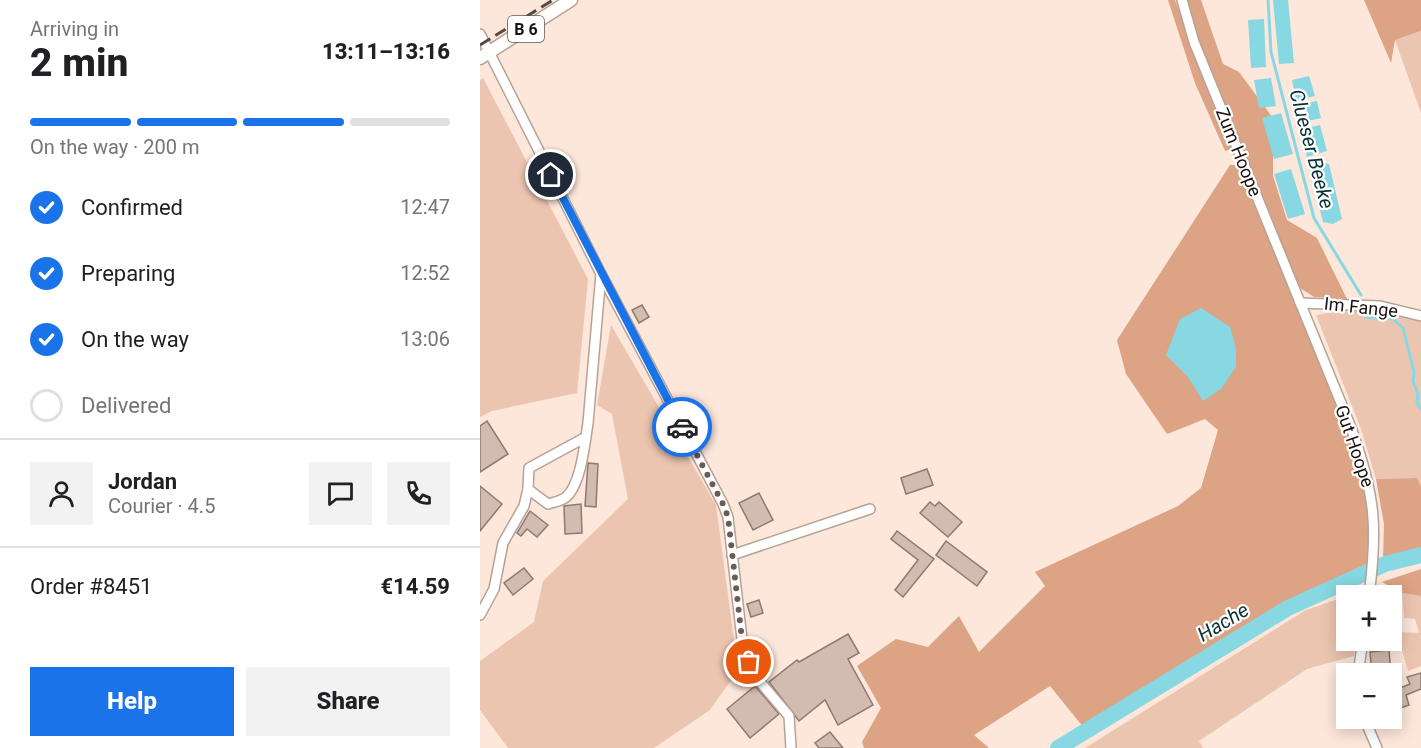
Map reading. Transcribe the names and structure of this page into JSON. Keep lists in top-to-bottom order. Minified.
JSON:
{"streets":{"main road":["B 6"],"street":["Zum Hoope","Im Fange","Gut Hoope"]},"crossings":[["Zum Hoope","Im Fange"],["Zum Hoope","Gut Hoope"],["Im Fange","Gut Hoope"]],"water":["Clueser Beeke","Hache"],"page":{"heading":["2 min","Arriving in","13:11–13:16"],"panel":["Jordan","Courier · 4.5","Order #8451","€14.59"],"bar":"On the way · 200 m","list":[["Confirmed","12:47"],["Preparing","12:52"],["On the way","13:06"],"Delivered"],"map_buttons":["+","−"],"buttons":["Help","Share"]}}
